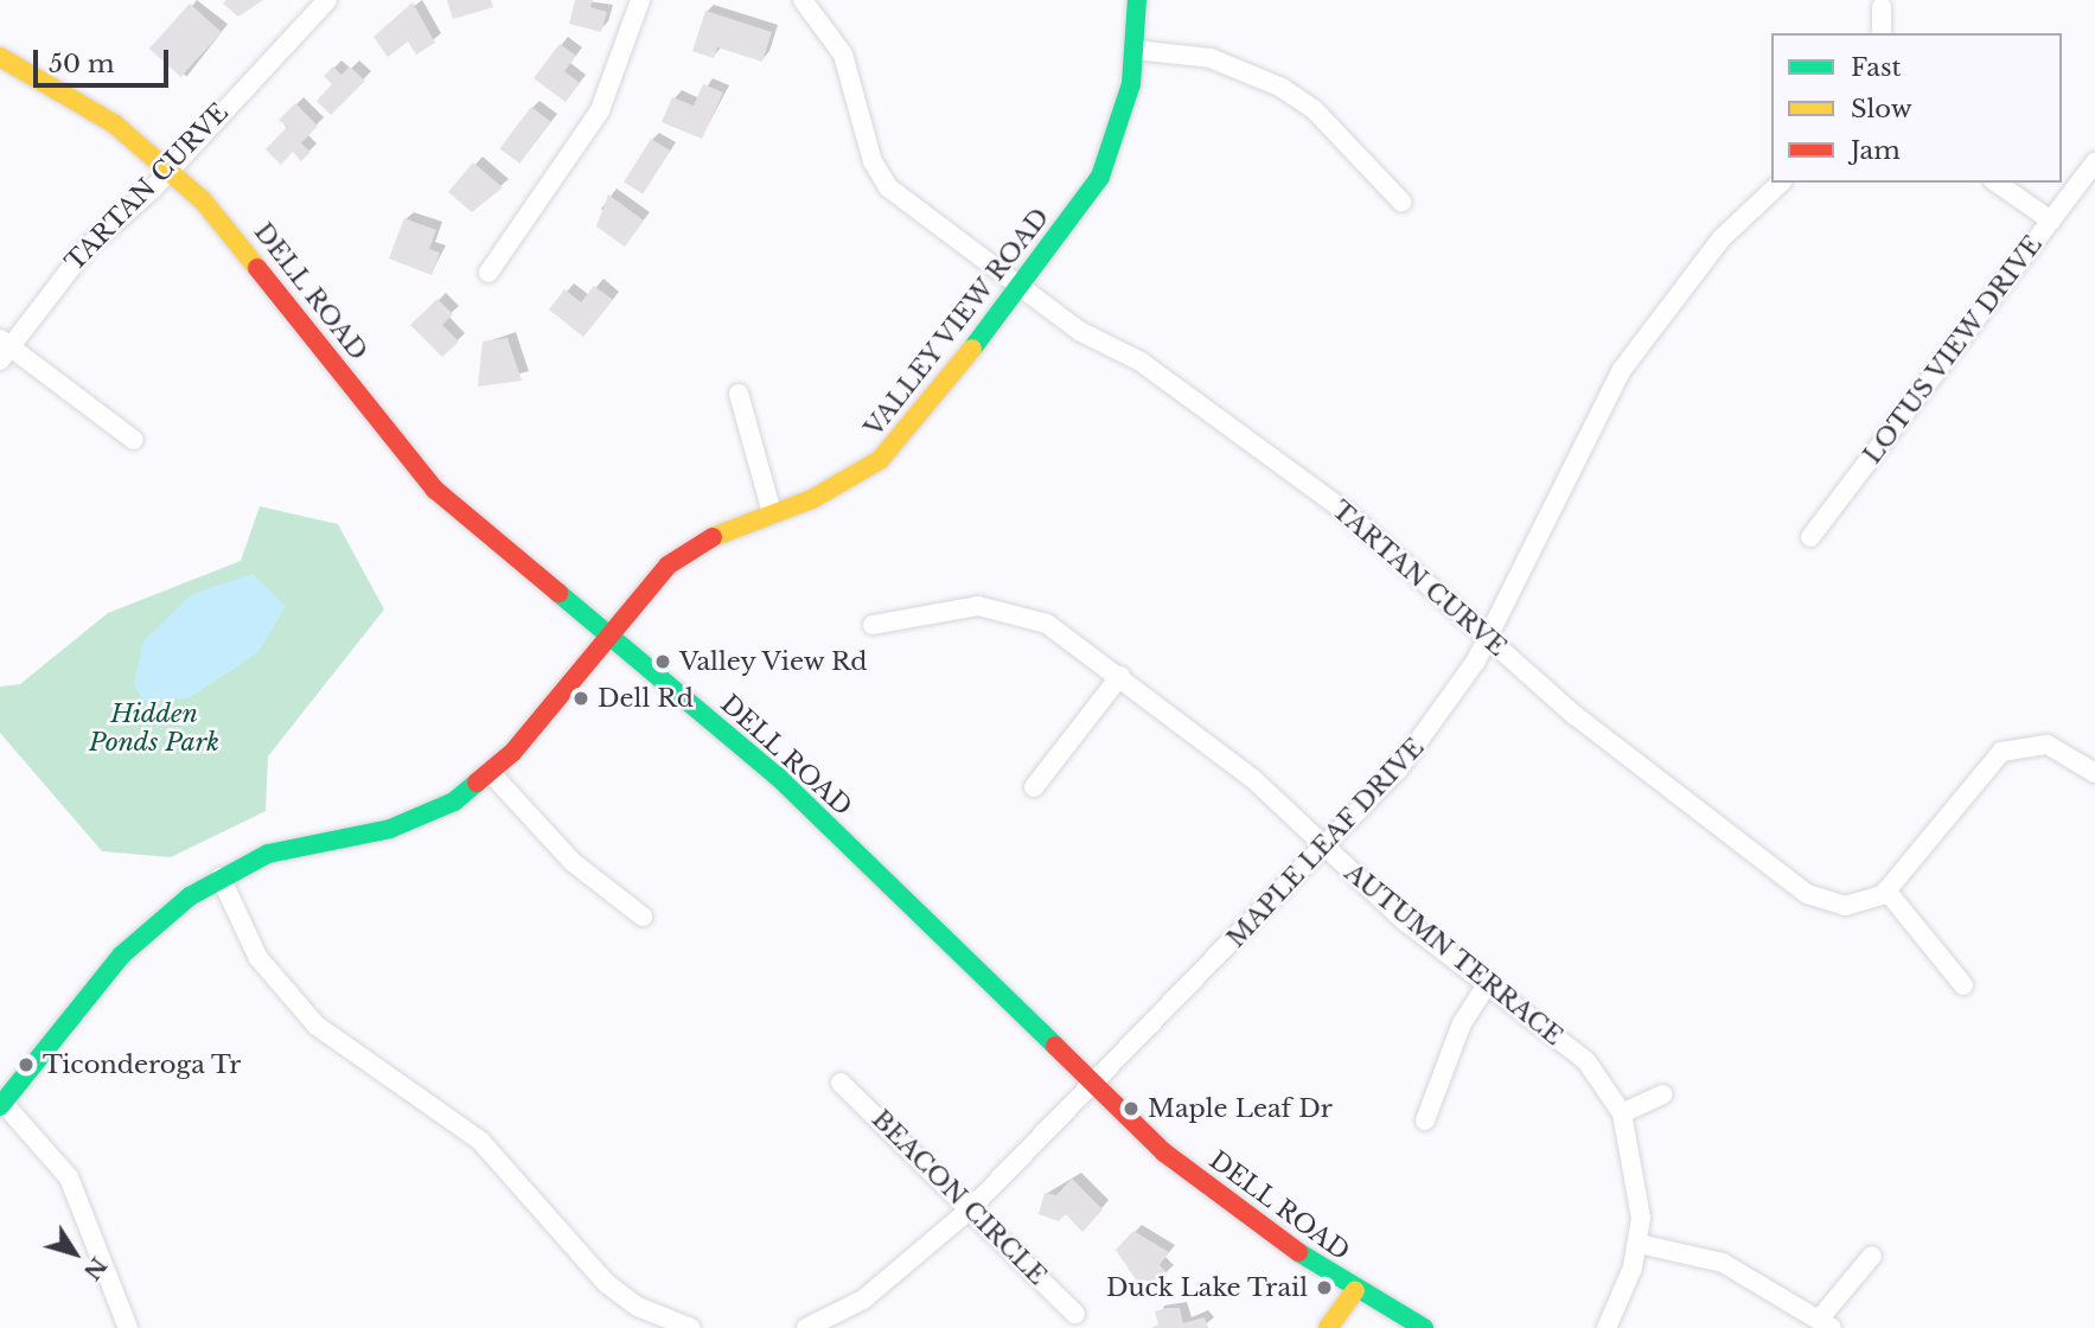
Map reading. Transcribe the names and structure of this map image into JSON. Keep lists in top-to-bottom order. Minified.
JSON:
{"streets":{"street":["TARTAN CURVE","DELL ROAD","VALLEY VIEW ROAD","LOTUS VIEW DRIVE","MAPLE LEAF DRIVE","AUTUMN TERRACE","BEACON CIRCLE"]},"crossings":[["TARTAN CURVE","DELL ROAD"],["TARTAN CURVE","VALLEY VIEW ROAD"],["TARTAN CURVE","MAPLE LEAF DRIVE"],["DELL ROAD","VALLEY VIEW ROAD"],["DELL ROAD","MAPLE LEAF DRIVE"],["MAPLE LEAF DRIVE","AUTUMN TERRACE"],["MAPLE LEAF DRIVE","BEACON CIRCLE"]],"parks":["Hidden Ponds Park"],"places":["Valley View Rd","Dell Rd","Ticonderoga Tr","Maple Leaf Dr","Duck Lake Trail"],"legend":["Fast","Slow","Jam"],"scale_bar":"50 m","north":"bottom right"}
